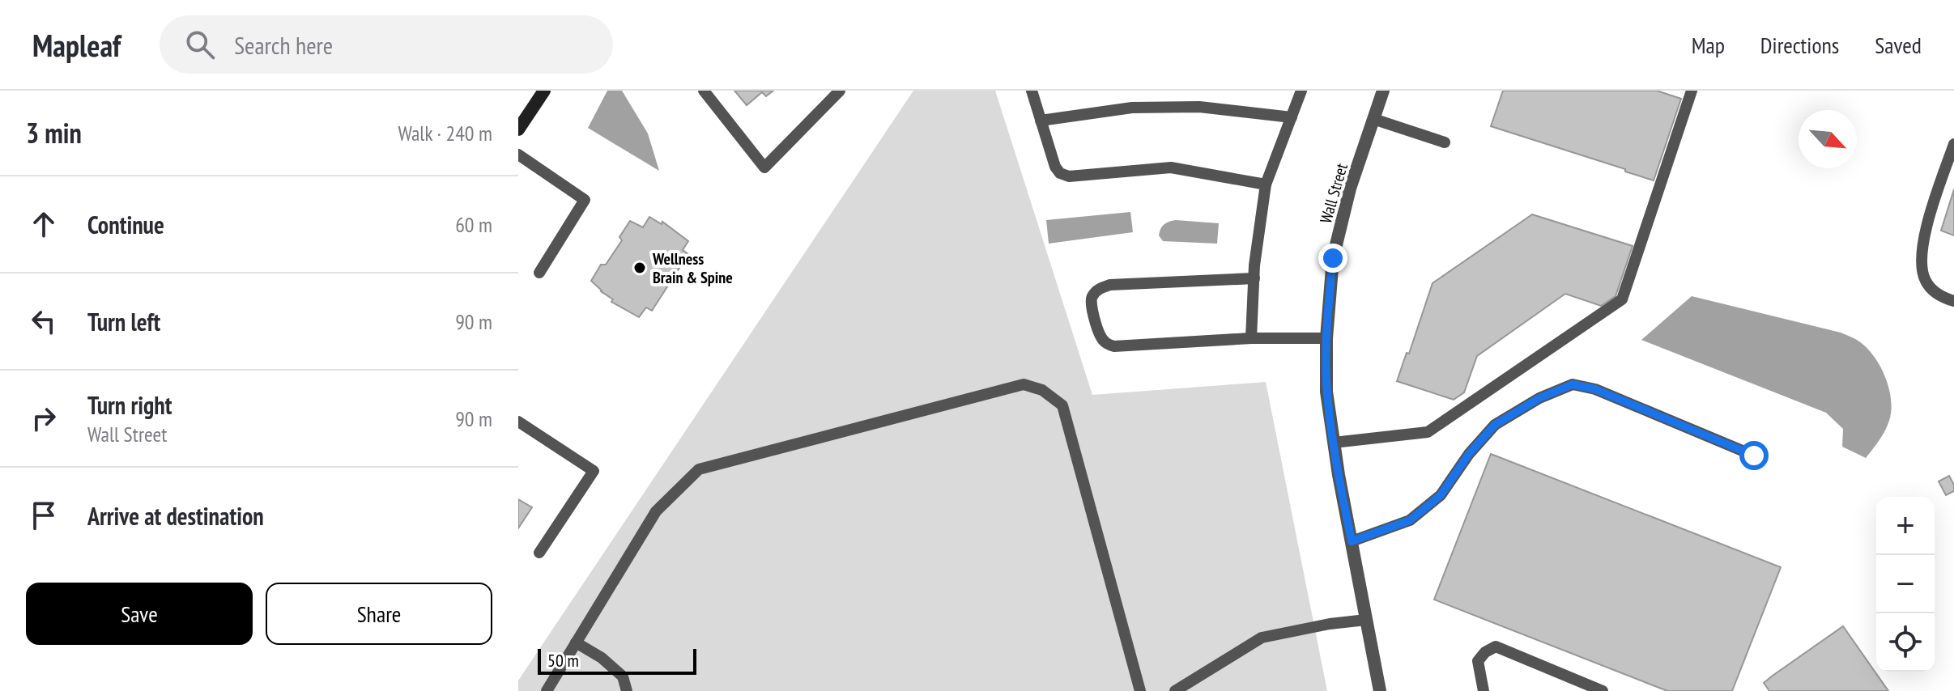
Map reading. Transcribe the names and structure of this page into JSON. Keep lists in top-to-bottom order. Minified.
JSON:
{"streets":{"street":["Wall Street"]},"places":["Wellness Brain & Spine"],"scale_bar":"50 m","north":"bottom right","page":{"header":"Mapleaf","search":"Search here","nav":["Map","Directions","Saved"],"heading":["3 min","Walk · 240 m"],"list":[["Continue","60 m"],["Turn left","90 m"],["Turn right","Wall Street","90 m"],"Arrive at destination"],"map_buttons":["+","−"],"buttons":["Save","Share"],"scale":"50 m"}}
